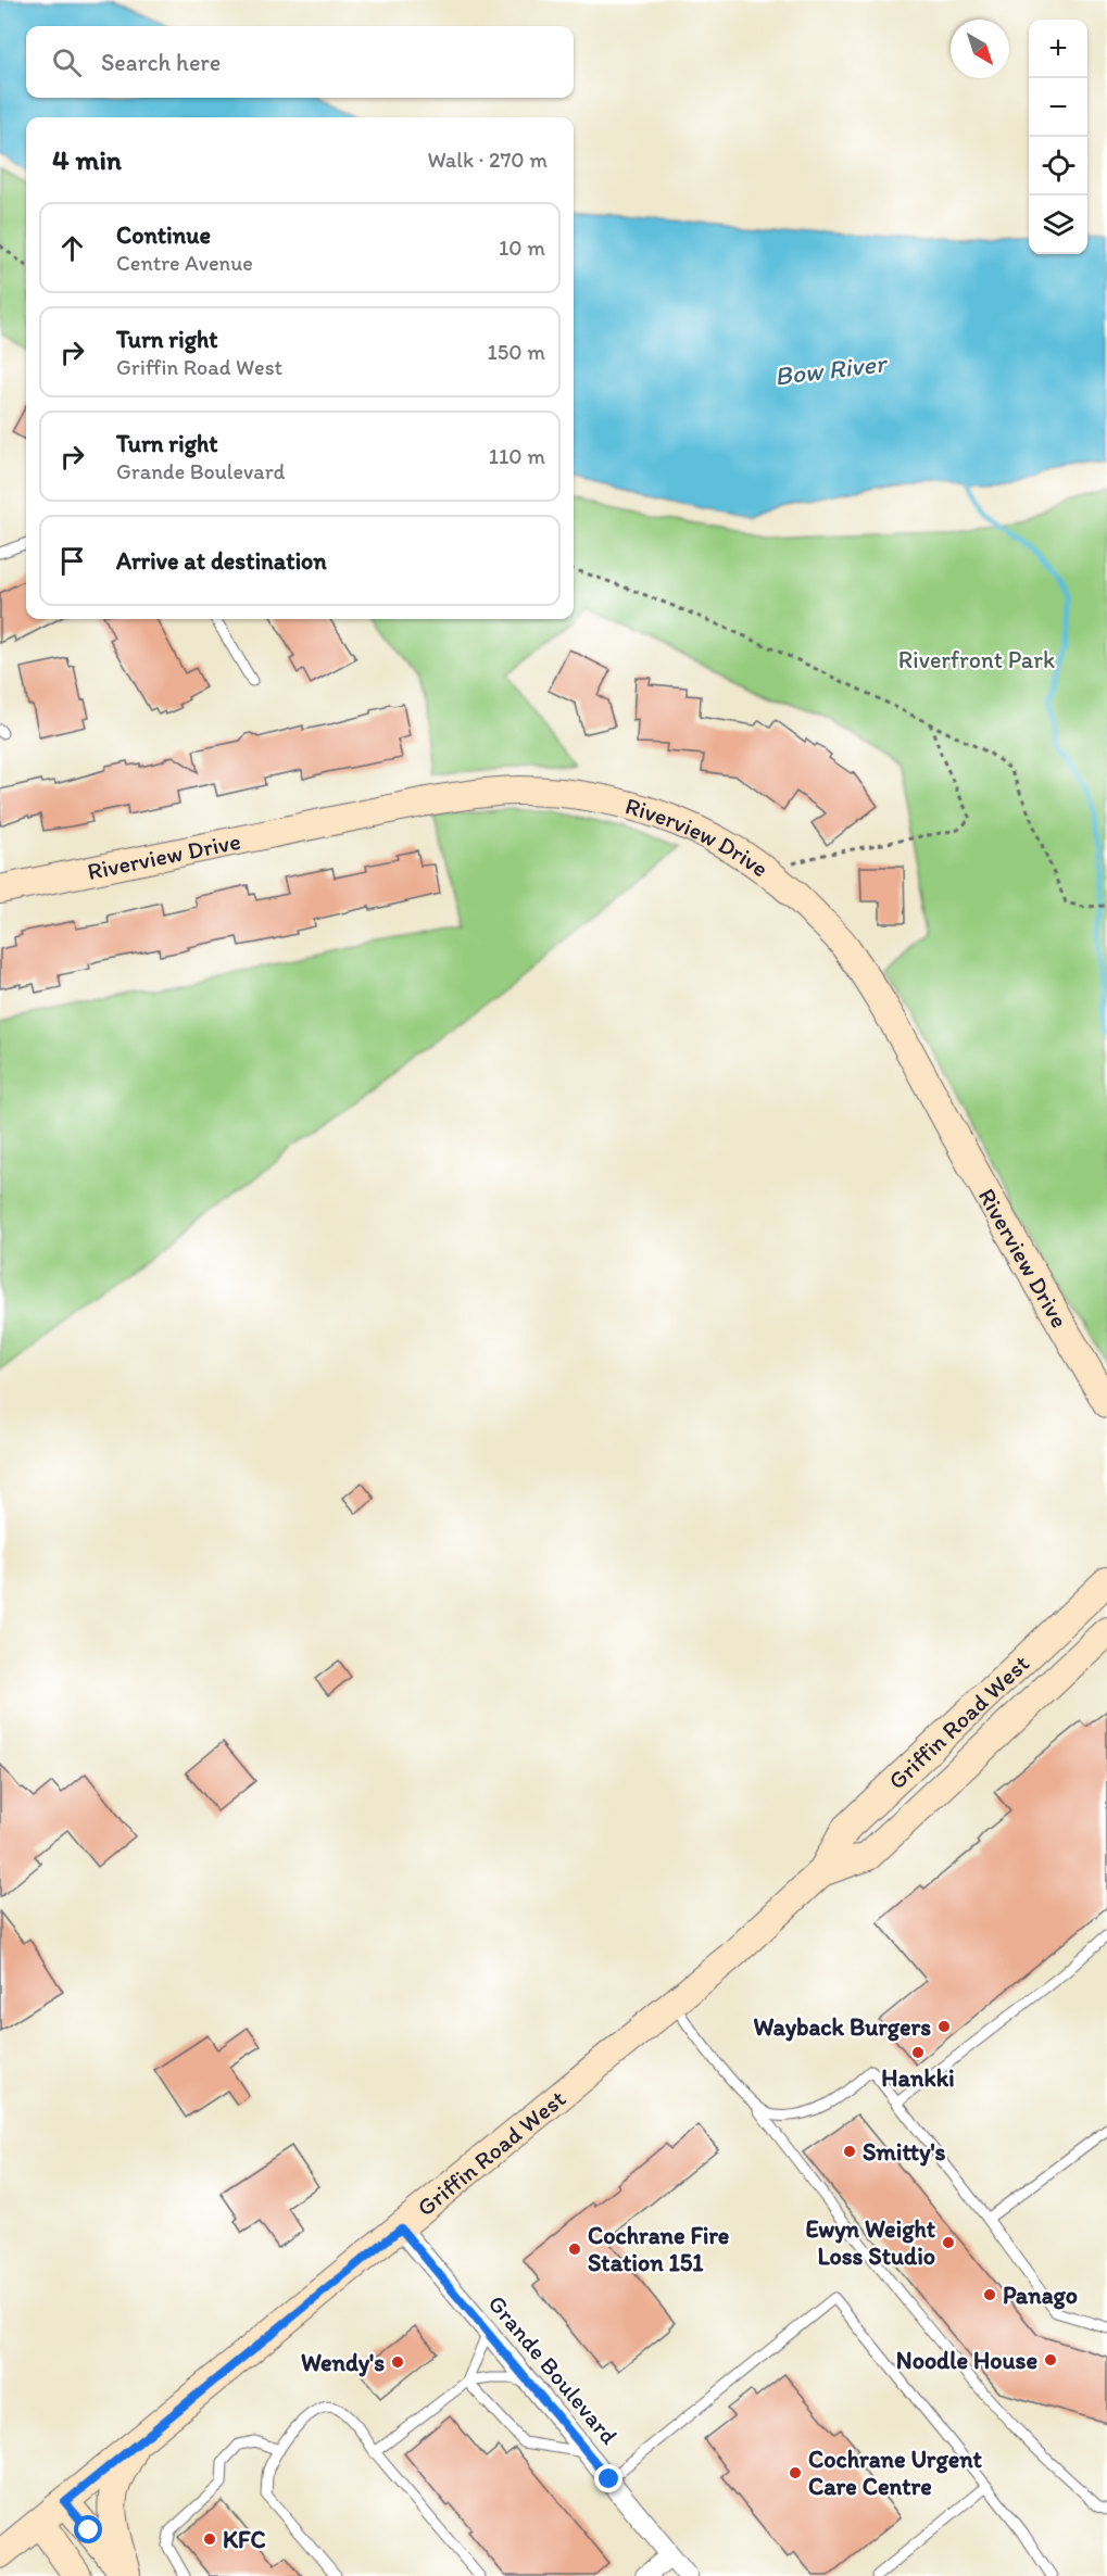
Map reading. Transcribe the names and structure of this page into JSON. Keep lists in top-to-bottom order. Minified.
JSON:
{"streets":{"main road":["Riverview Drive","Griffin Road West"],"street":["Grande Boulevard"]},"crossings":[["Griffin Road West","Grande Boulevard"]],"water":["Bow River"],"parks":["Riverfront Park"],"places":["Wayback Burgers","Hankki","Smitty's","Ewyn Weight Loss Studio","Cochrane Fire Station 151","Panago","Noodle House","Wendy's","Cochrane Urgent Care Centre","KFC"],"north":"bottom right","page":{"map_buttons":["+","−"],"search":"Search here","heading":["4 min","Walk · 270 m"],"list":[["Continue","Centre Avenue","10 m"],["Turn right","Griffin Road West","150 m"],["Turn right","Grande Boulevard","110 m"],"Arrive at destination"]}}
